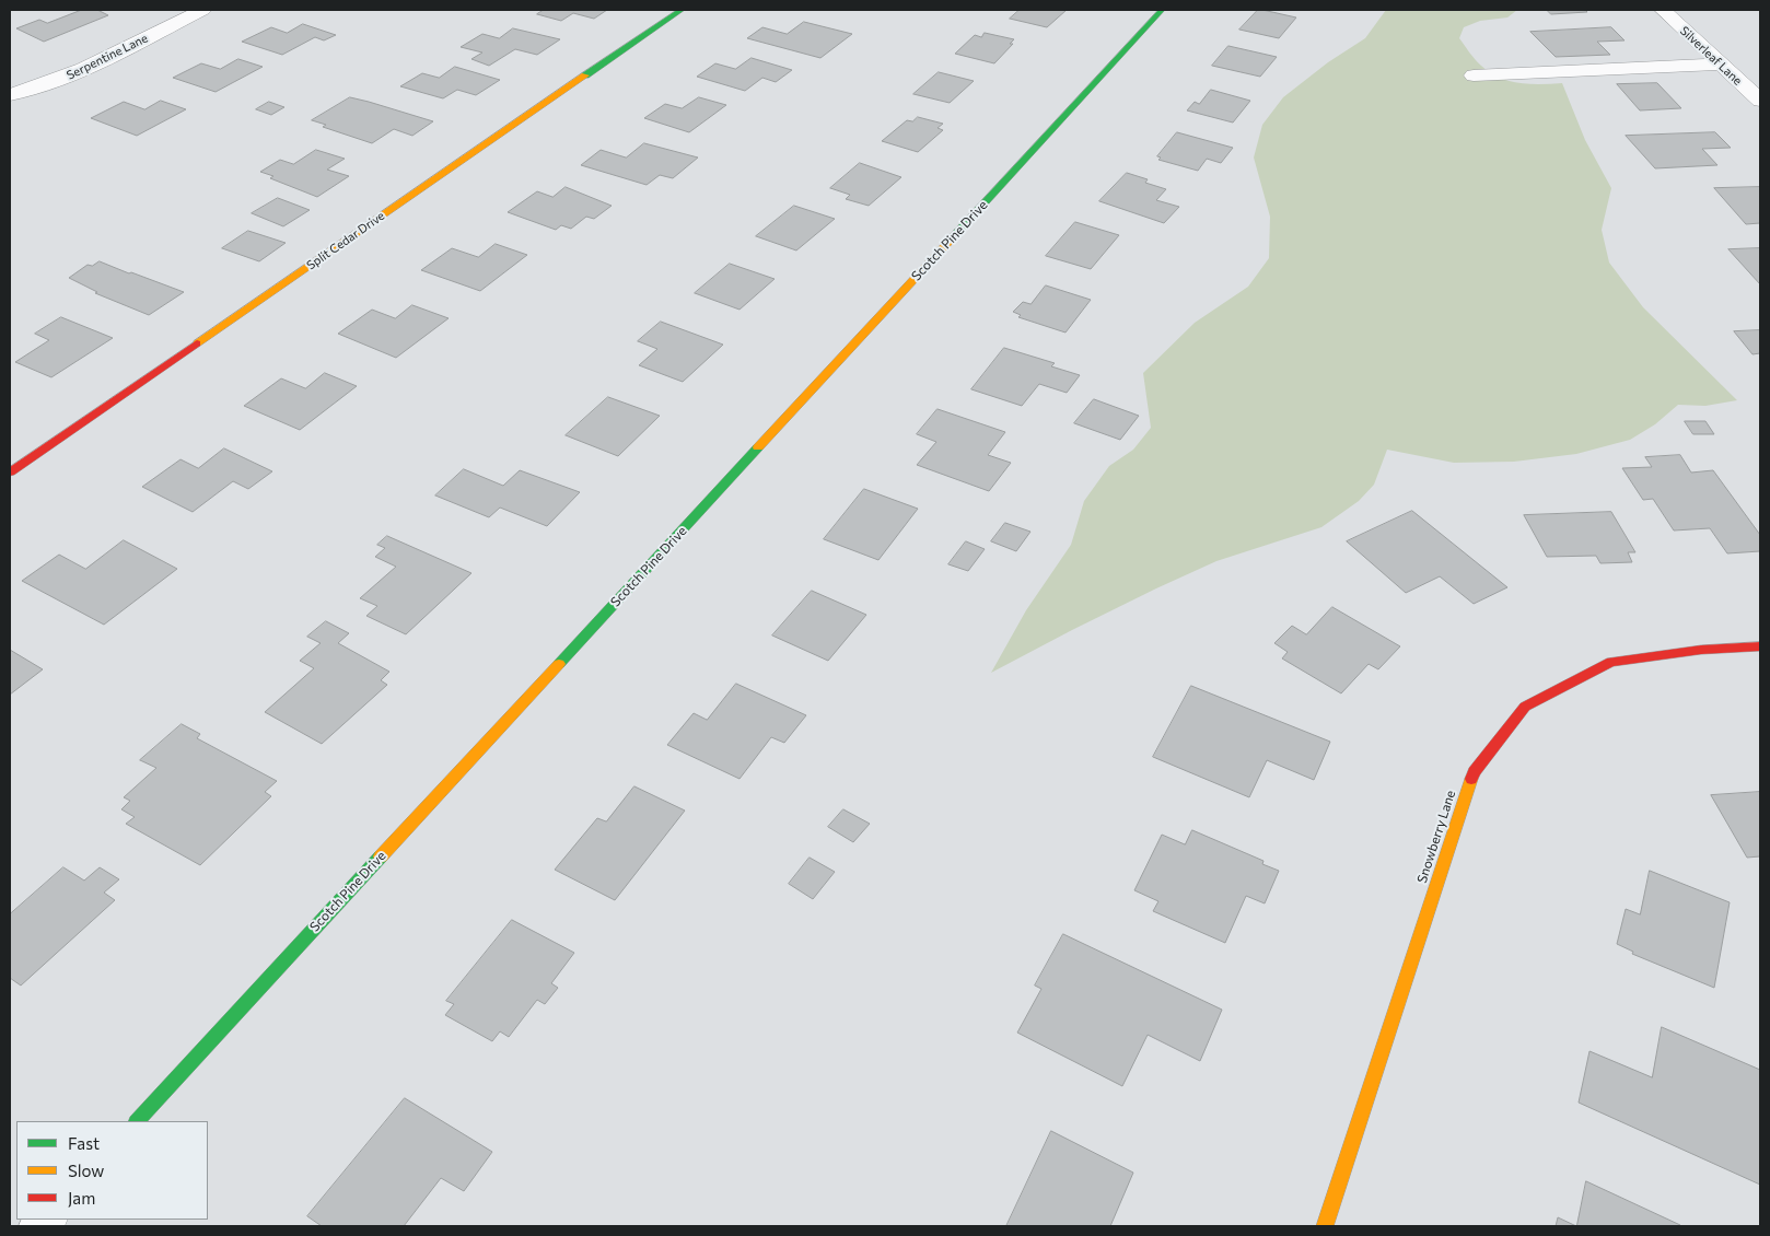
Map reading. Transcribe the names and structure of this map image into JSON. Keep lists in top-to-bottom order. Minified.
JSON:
{"streets":{"street":["Silverleaf Lane","Serpentine Lane","Split Cedar Drive","Scotch Pine Drive","Snowberry Lane"]},"legend":["Fast","Slow","Jam"]}
